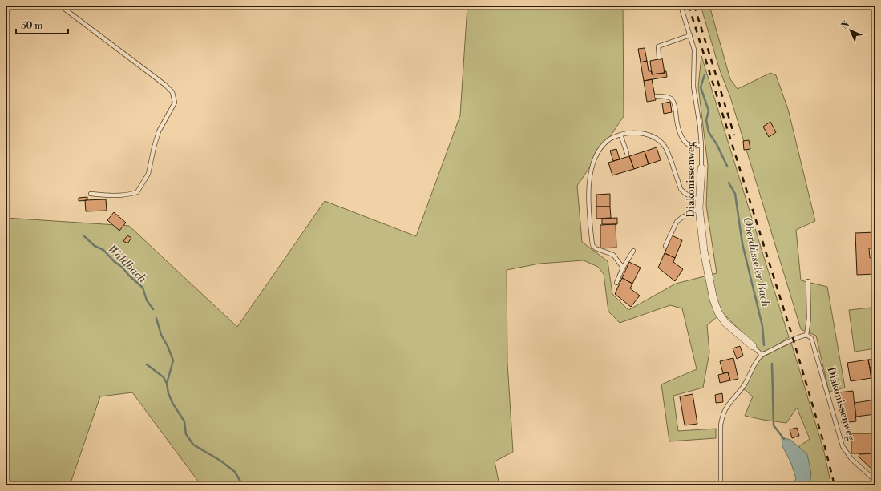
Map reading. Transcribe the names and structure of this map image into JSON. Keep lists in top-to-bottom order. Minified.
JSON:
{"streets":{"street":["Diakonissenweg"]},"water":["Oberdüsseler Bach","Waldbach"],"scale_bar":"50 m","north":"top left"}
